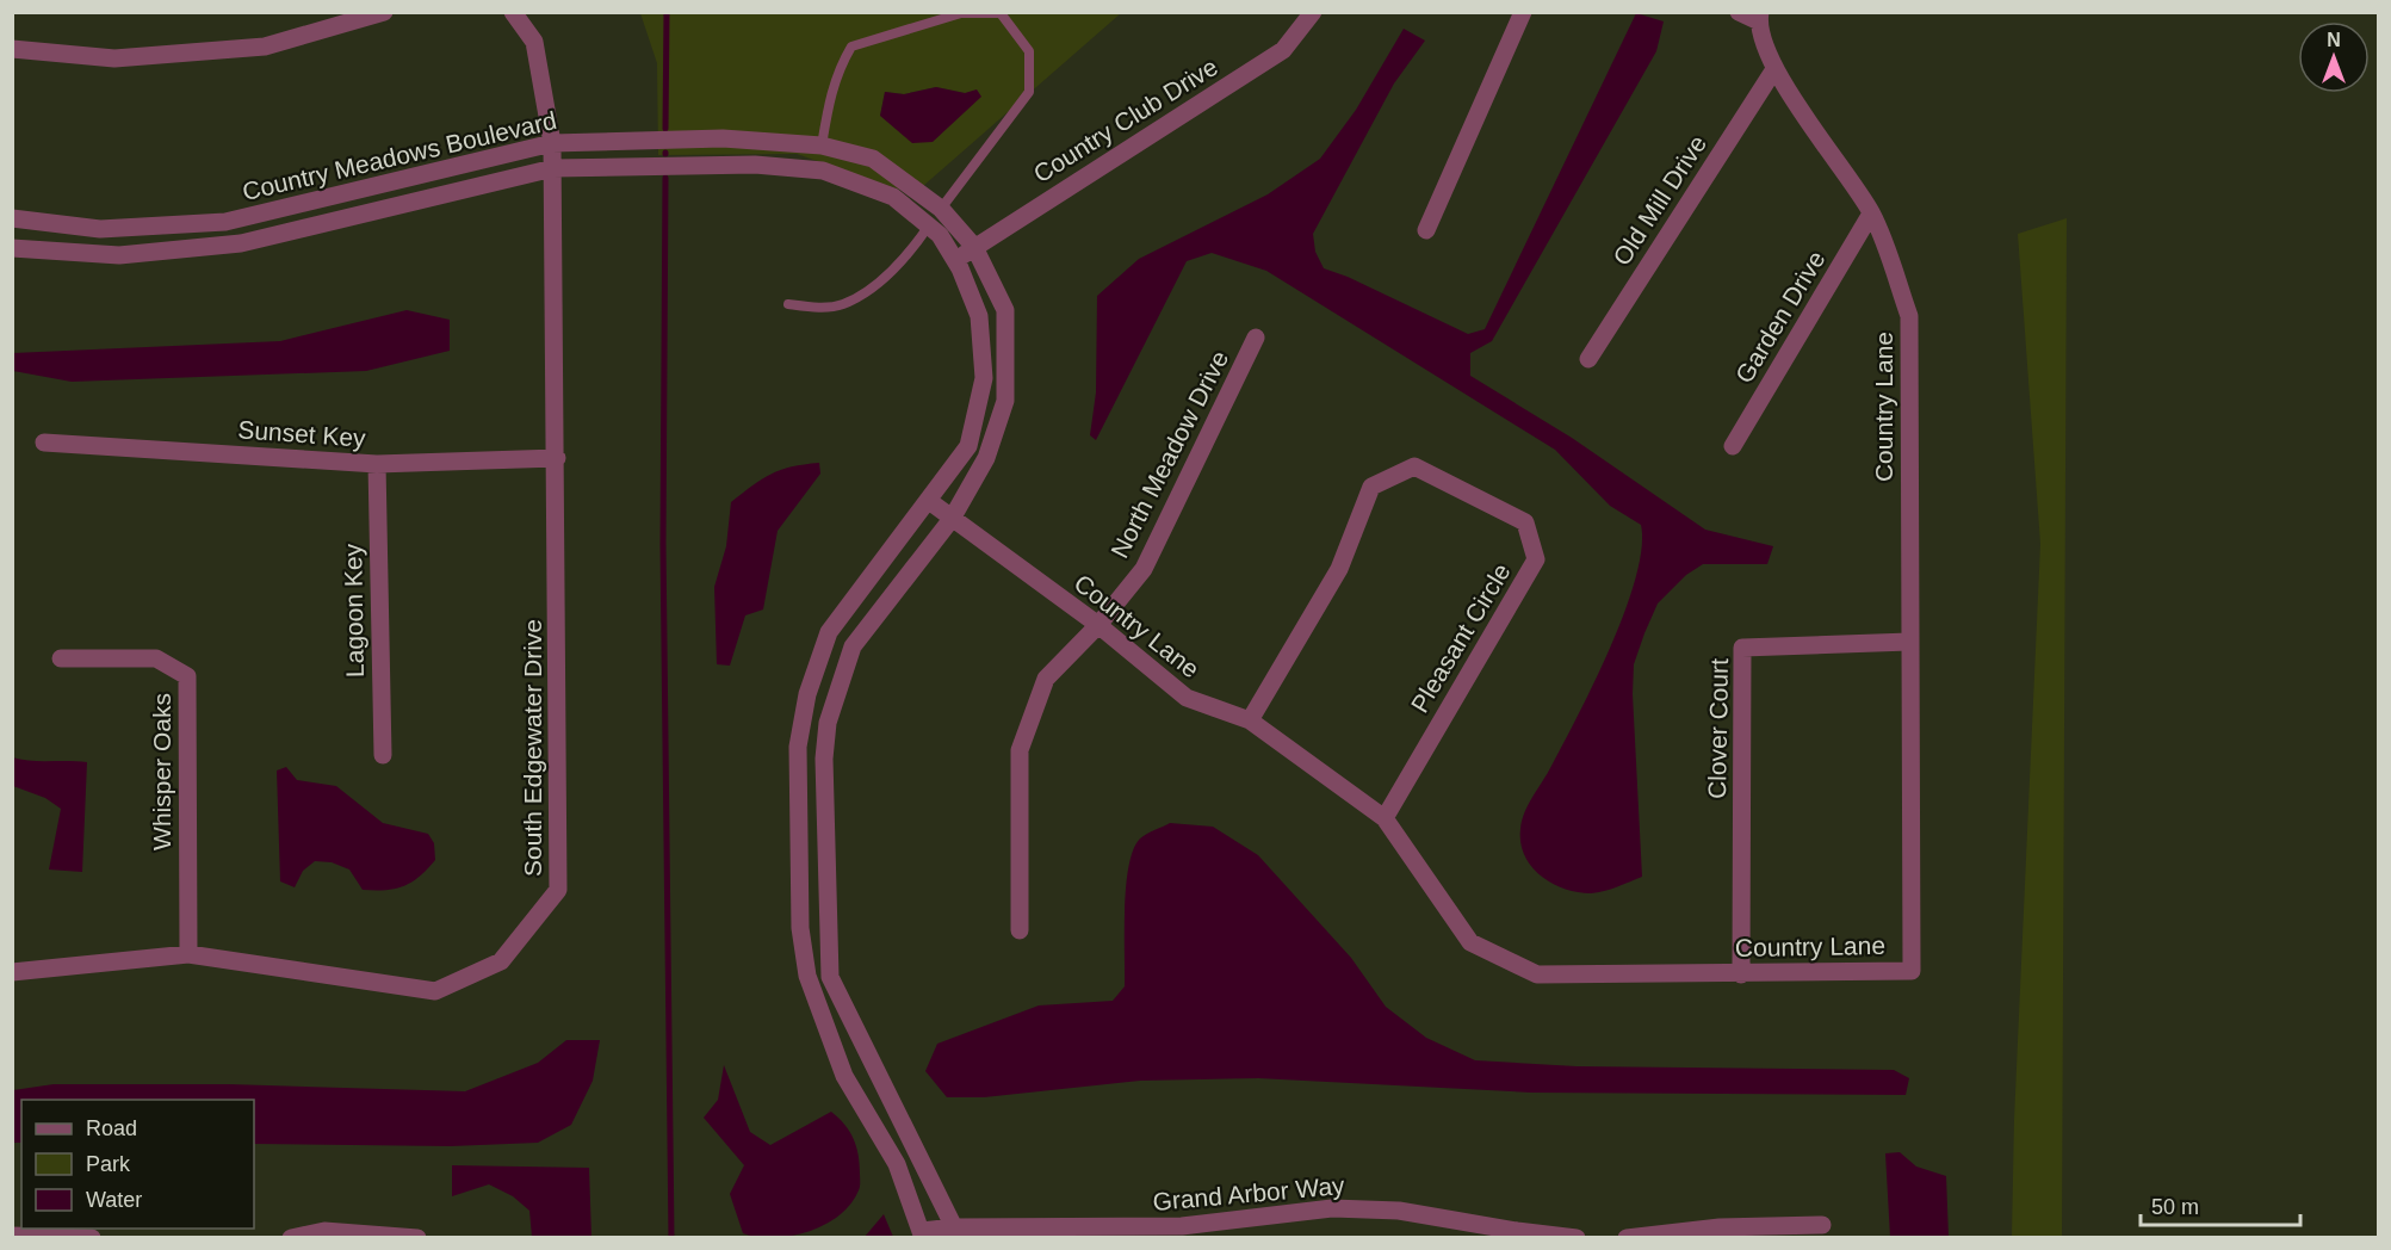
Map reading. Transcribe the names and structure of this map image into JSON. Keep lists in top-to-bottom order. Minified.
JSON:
{"streets":{"street":["Country Club Drive","Country Meadows Boulevard","Old Mill Drive","Garden Drive","Country Lane","Sunset Key","North Meadow Drive","Lagoon Key","Pleasant Circle","Clover Court","South Edgewater Drive","Whisper Oaks","Grand Arbor Way"]},"crossings":[["Country Club Drive","Country Meadows Boulevard"],["Country Meadows Boulevard","Country Lane"],["Country Meadows Boulevard","South Edgewater Drive"],["Country Meadows Boulevard","Grand Arbor Way"],["Old Mill Drive","Country Lane"],["Garden Drive","Country Lane"],["Country Lane","North Meadow Drive"],["Country Lane","Pleasant Circle"],["Country Lane","Clover Court"],["Sunset Key","Lagoon Key"],["Sunset Key","South Edgewater Drive"],["South Edgewater Drive","Whisper Oaks"]],"legend":["Road","Park","Water"],"scale_bar":"50 m","north":"top"}
